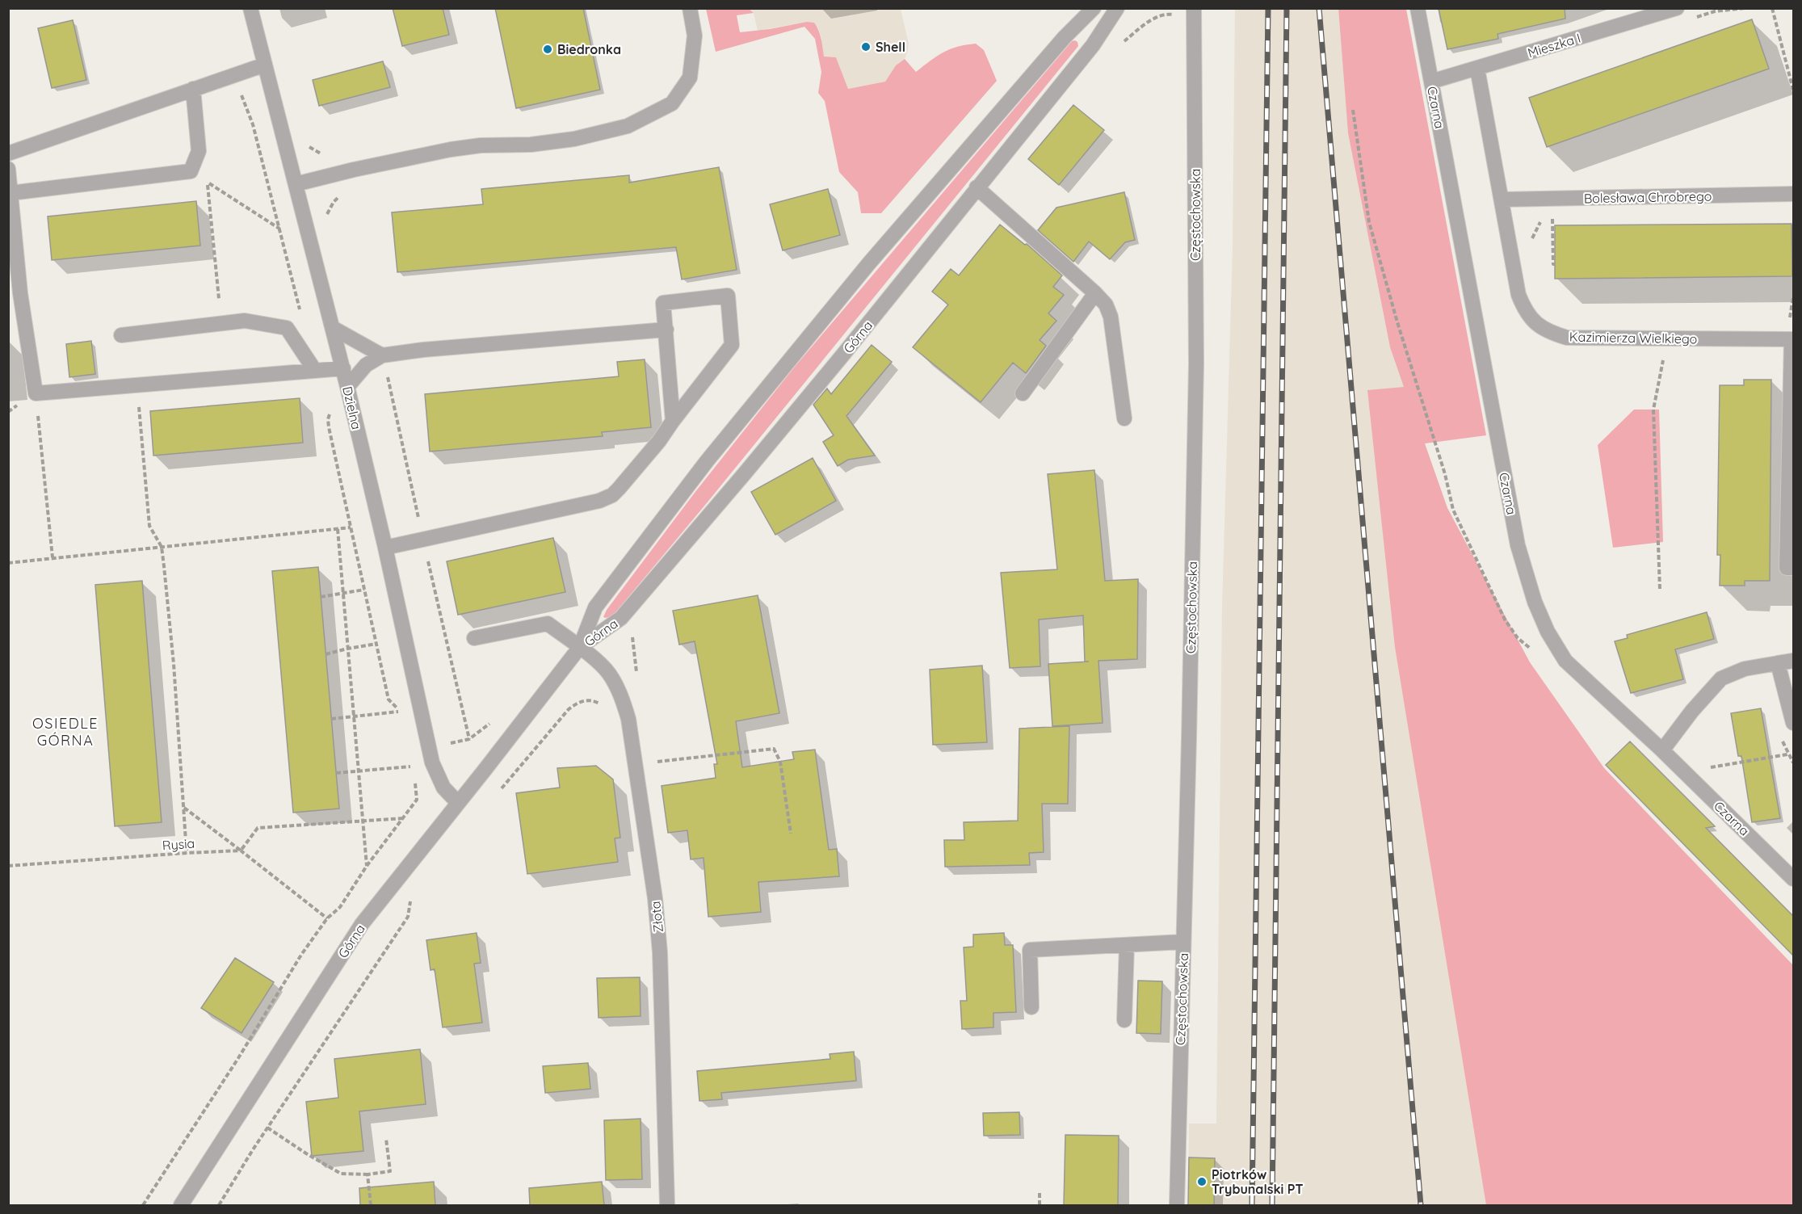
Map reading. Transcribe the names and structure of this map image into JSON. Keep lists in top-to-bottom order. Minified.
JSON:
{"streets":{"street":["Mieszka I","Czarna","Bolesława Chrobrego","Częstochowska","Górna","Kazimierza Wielkiego","Dzielna","Złota"],"path":["Rysia"]},"crossings":[["Mieszka I","Czarna"],["Mieszka I","Kazimierza Wielkiego"],["Bolesława Chrobrego","Kazimierza Wielkiego"],["Górna","Dzielna"],["Górna","Złota"]],"districts":["OSIEDLE GÓRNA"],"places":["Shell","Biedronka","Piotrków Trybunalski PT"]}
